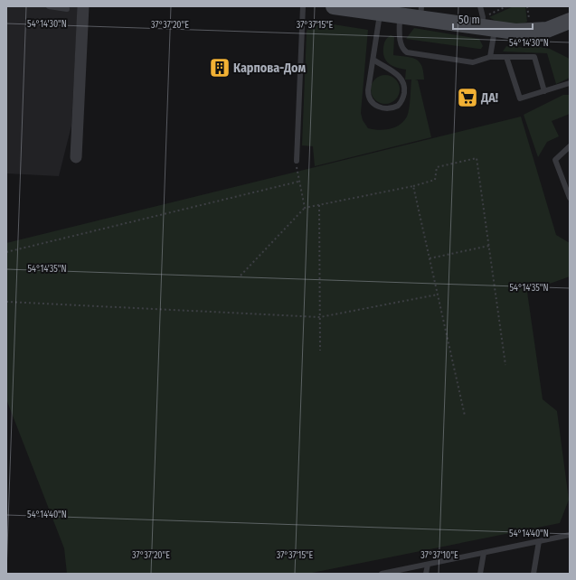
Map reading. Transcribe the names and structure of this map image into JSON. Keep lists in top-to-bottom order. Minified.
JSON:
{"places":{"building":["Карпова-Дом"],"supermarket":["ДА!"]},"scale_bar":"50 m","coordinates":["54°14'30\"N","37°37'20\"E","37°37'15\"E","54°14'35\"N","54°14'40\"N","37°37'10\"E"]}
